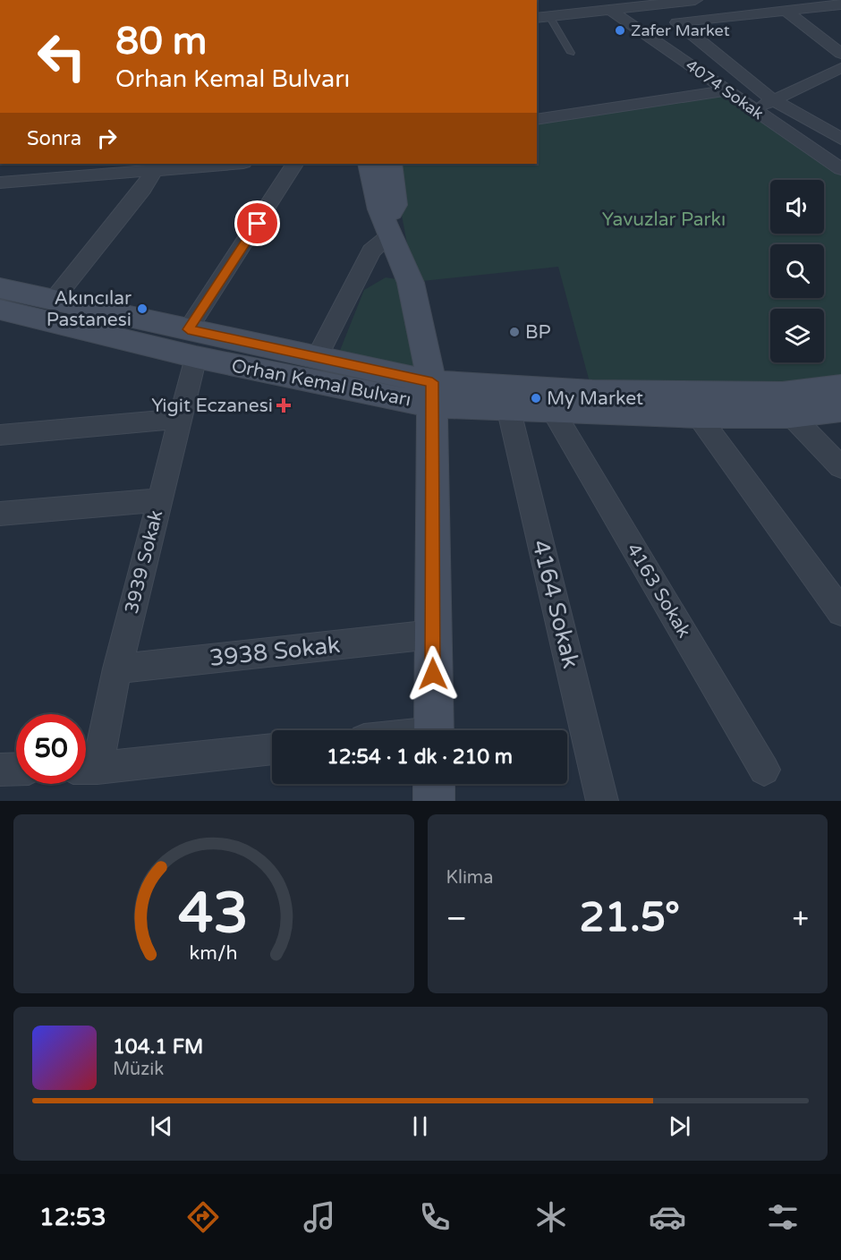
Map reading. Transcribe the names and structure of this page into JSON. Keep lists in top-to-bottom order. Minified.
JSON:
{"streets":{"main road":["Orhan Kemal Bulvarı"],"street":["4074 Sokak","3939 Sokak","4163 Sokak","4164 Sokak","3938 Sokak"]},"crossings":[["Orhan Kemal Bulvarı","3939 Sokak"],["Orhan Kemal Bulvarı","4163 Sokak"],["Orhan Kemal Bulvarı","4164 Sokak"],["3939 Sokak","3938 Sokak"]],"parks":["Yavuzlar Parkı"],"places":{"other":["Zafer Market","Akıncılar Pastanesi","BP","My Market"],"health":["Yigit Eczanesi"]},"page":{"turn":["80 m","Orhan Kemal Bulvarı"],"then":"Sonra","limit":"50","trip":"12:54 · 1 dk · 210 m","tile":"Klima","heat":["−","21.5°","+"],"song":["104.1 FM","Müzik"],"tabs":"12:53","gauge":["43","km/h"]}}
